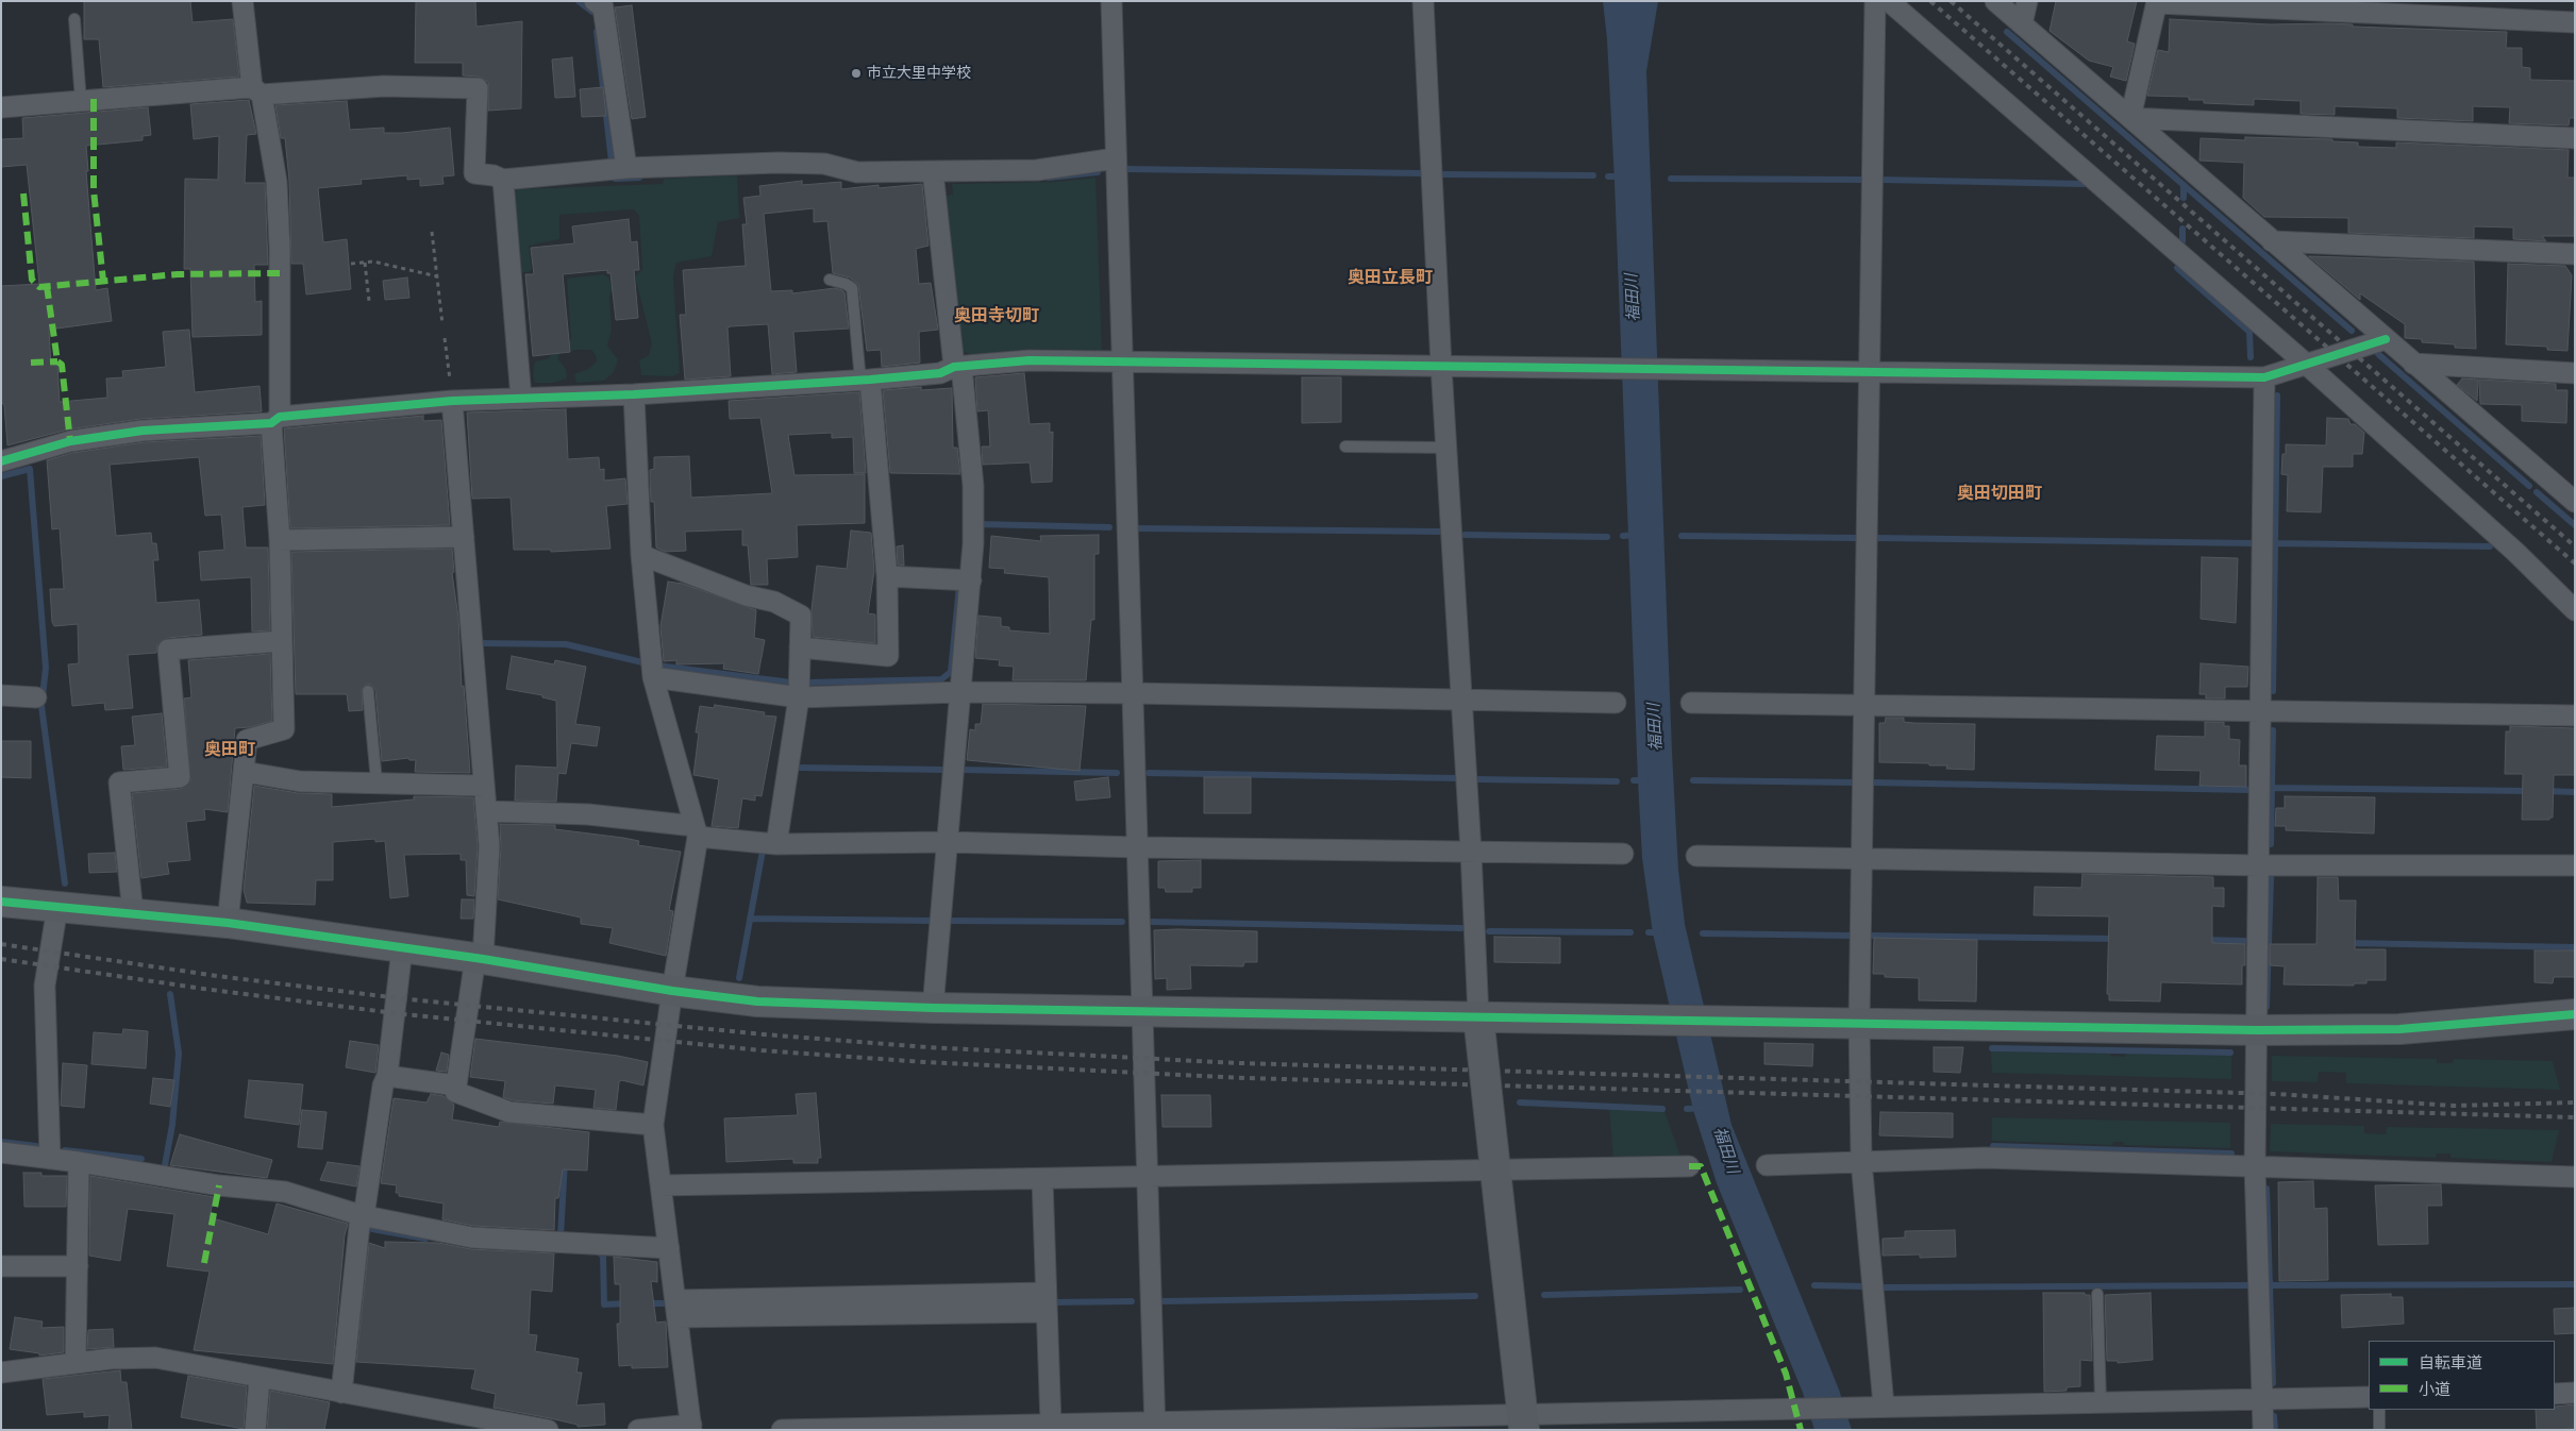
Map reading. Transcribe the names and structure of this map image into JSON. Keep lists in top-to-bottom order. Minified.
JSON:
{"districts":["奥田立長町","奥田寺切町","奥田切田町","奥田町"],"water":["福田川"],"places":["市立大里中学校"],"legend":["自転車道","小道"]}
